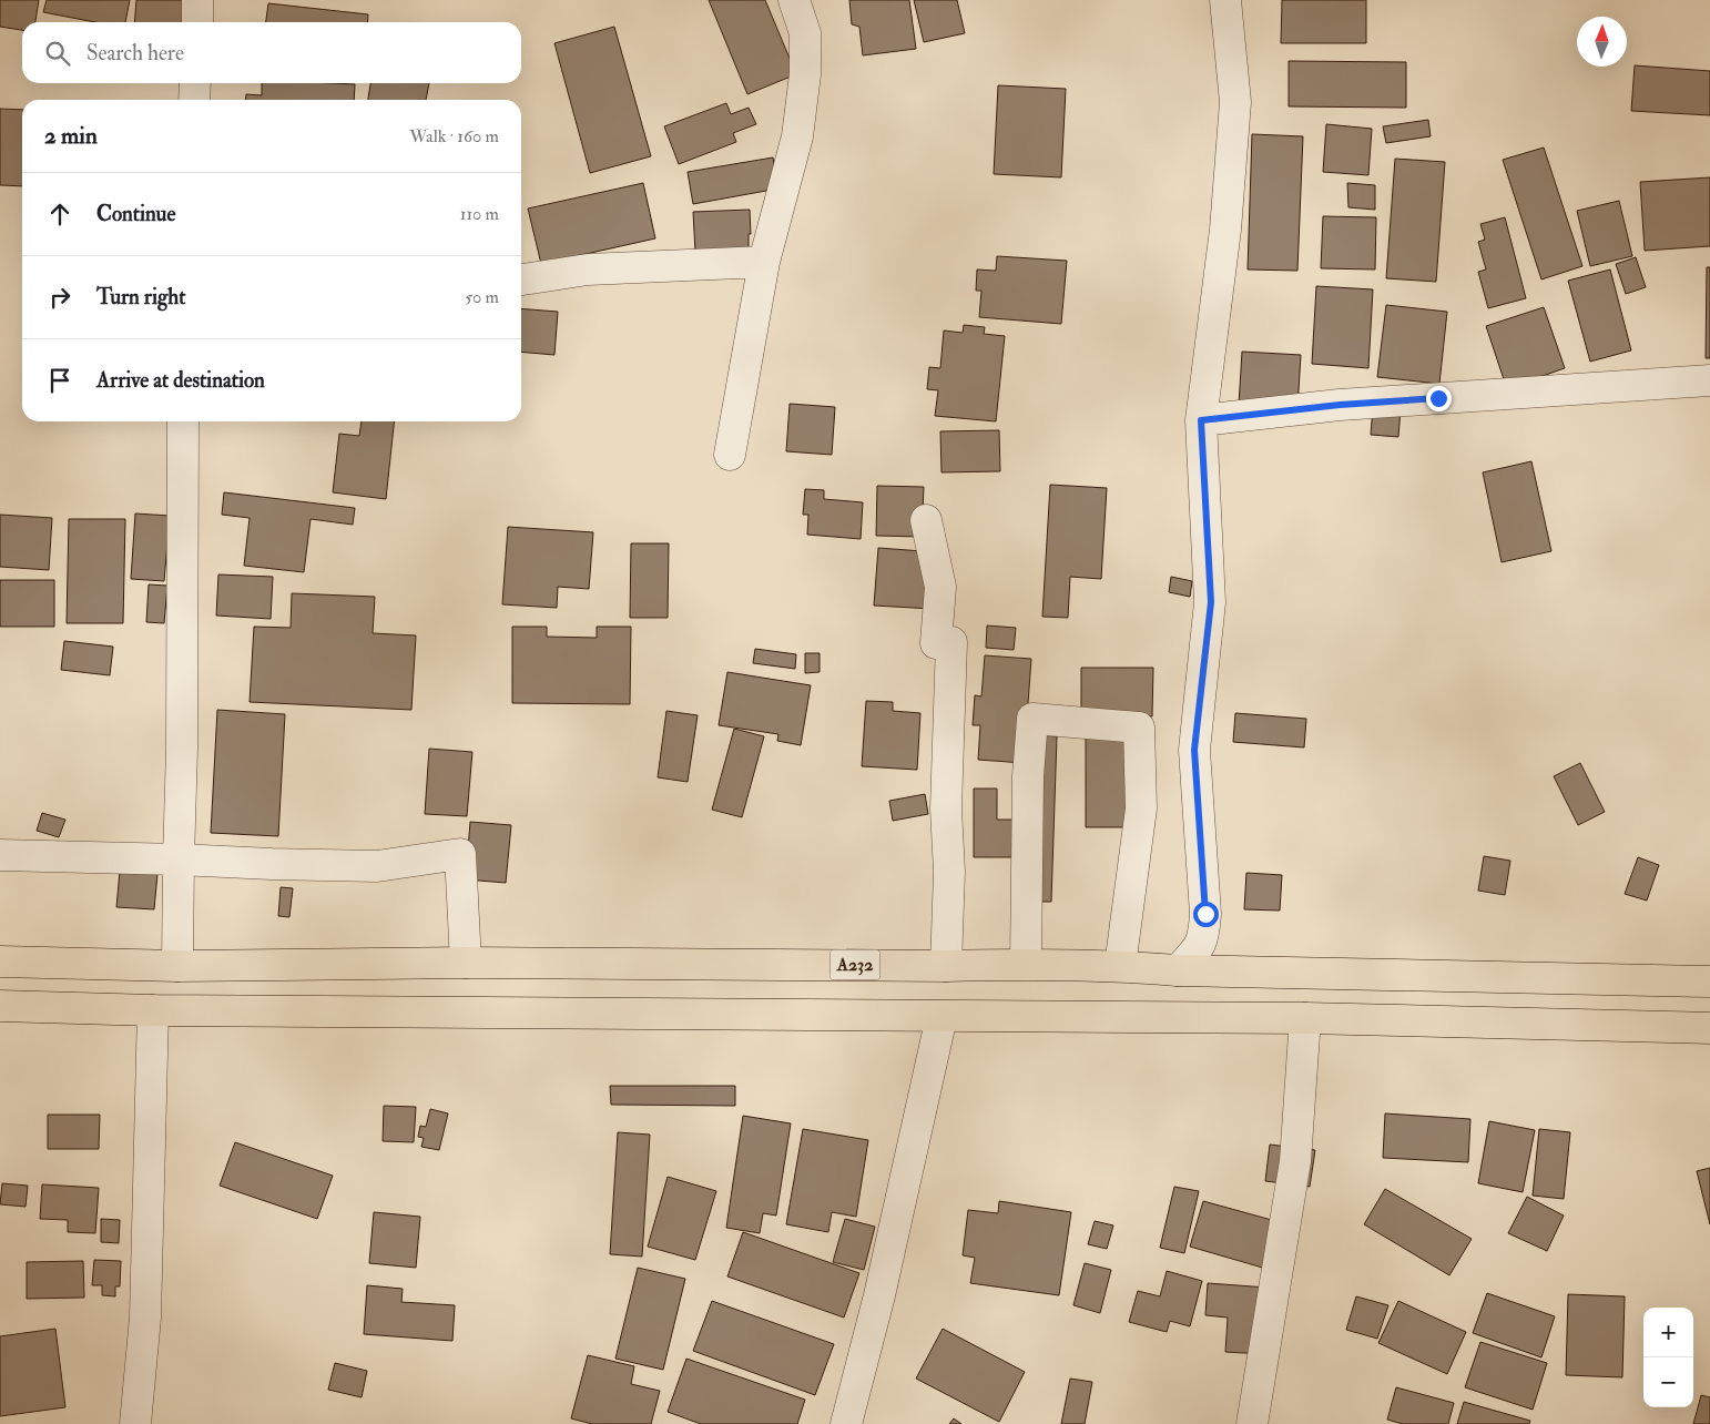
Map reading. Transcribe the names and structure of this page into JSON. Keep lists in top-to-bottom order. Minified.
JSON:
{"streets":{"highway":["A232"]},"north":"top","page":{"search":"Search here","heading":["2 min","Walk · 160 m"],"list":[["Continue","110 m"],["Turn right","50 m"],"Arrive at destination"],"map_buttons":["+","−"]}}
